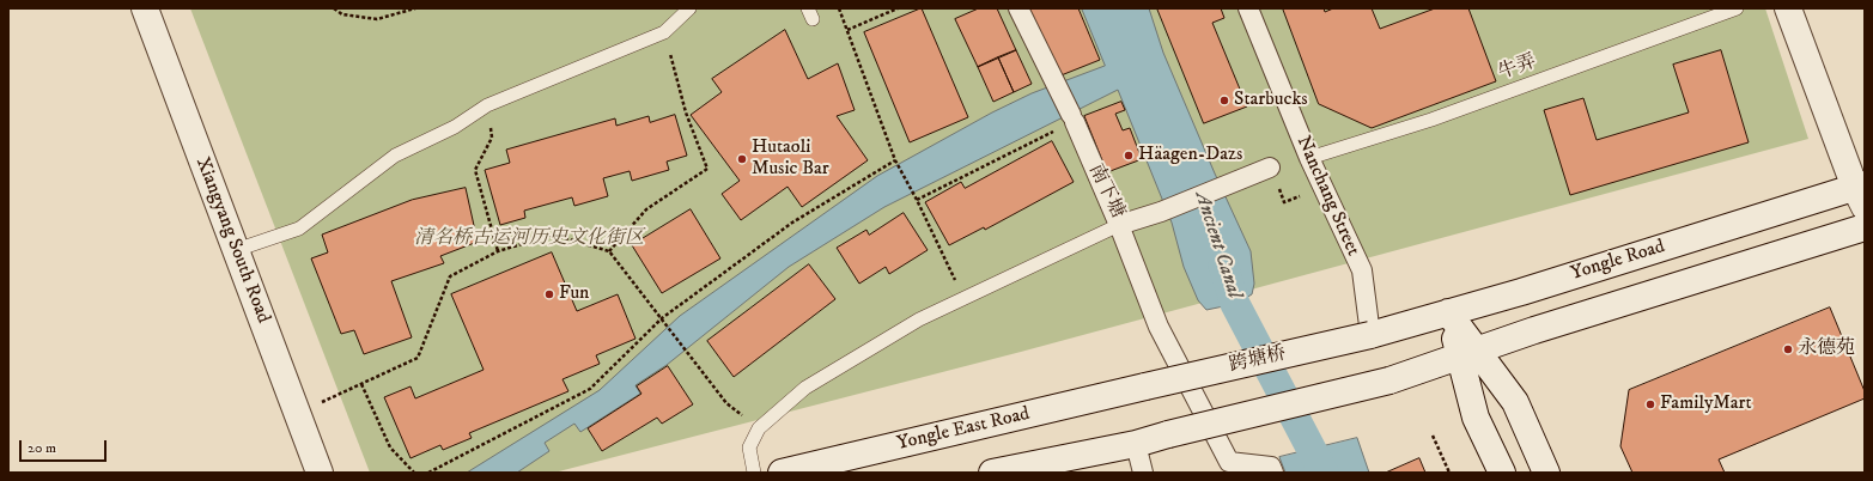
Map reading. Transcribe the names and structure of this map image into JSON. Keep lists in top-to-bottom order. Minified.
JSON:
{"streets":{"main road":["Xiangyang South Road","Yongle Road","跨塘桥","Yongle East Road"],"street":["南下塘","Nanchang Street"],"lane":["牛弄"]},"crossings":[["牛弄","Nanchang Street"],["Nanchang Street","Yongle Road"],["Nanchang Street","跨塘桥"],["Yongle Road","跨塘桥"],["跨塘桥","Yongle East Road"]],"water":["Ancient Canal"],"parks":["清名桥古运河历史文化街区"],"places":["Starbucks","Häagen-Dazs","Hutaoli Music Bar","Fun","永德苑","FamilyMart"],"scale_bar":"20 m"}
